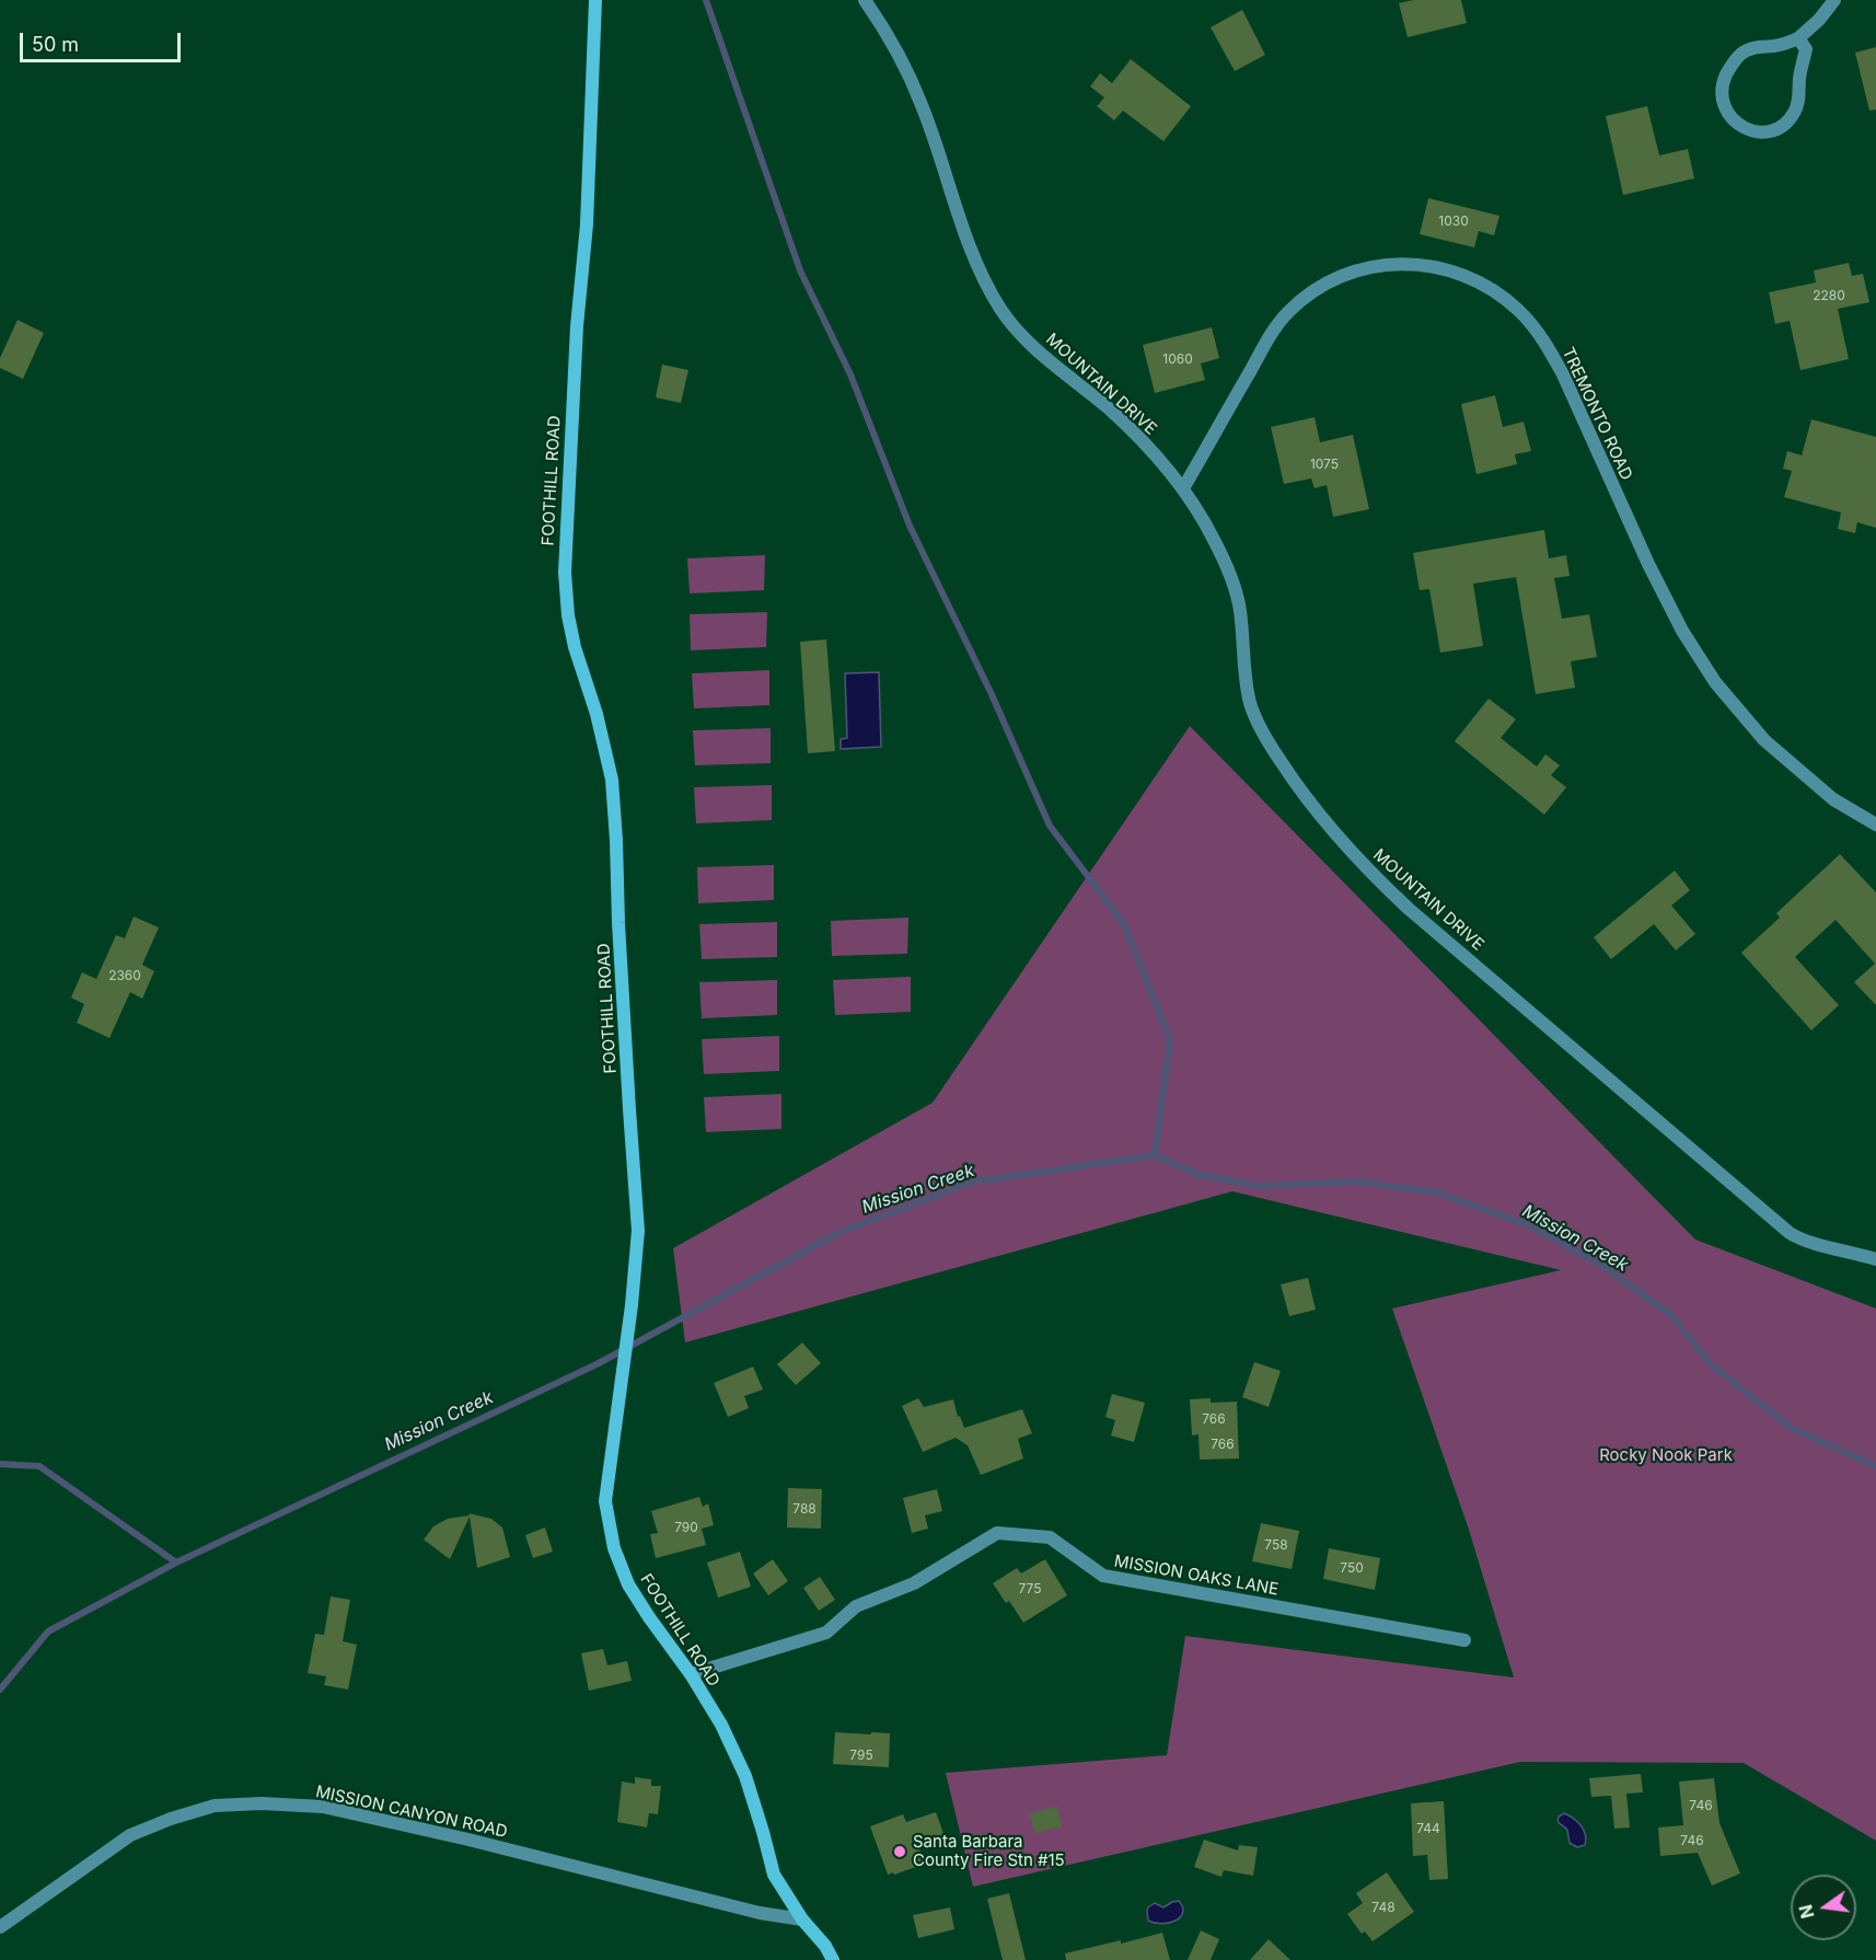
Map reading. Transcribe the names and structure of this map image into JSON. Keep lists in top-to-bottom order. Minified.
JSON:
{"streets":{"main road":["FOOTHILL ROAD"],"street":["MOUNTAIN DRIVE","TREMONTO ROAD","MISSION OAKS LANE","MISSION CANYON ROAD"]},"crossings":[["MOUNTAIN DRIVE","TREMONTO ROAD"],["FOOTHILL ROAD","MISSION OAKS LANE"],["FOOTHILL ROAD","MISSION CANYON ROAD"]],"water":["Mission Creek"],"parks":["Rocky Nook Park"],"places":["Santa Barbara County Fire Stn #15"],"house_numbers":["1030","2280","1060","1075","2360","766","766","788","790","758","750","775","795","746","744","746","748"],"scale_bar":"50 m","north":"left"}
